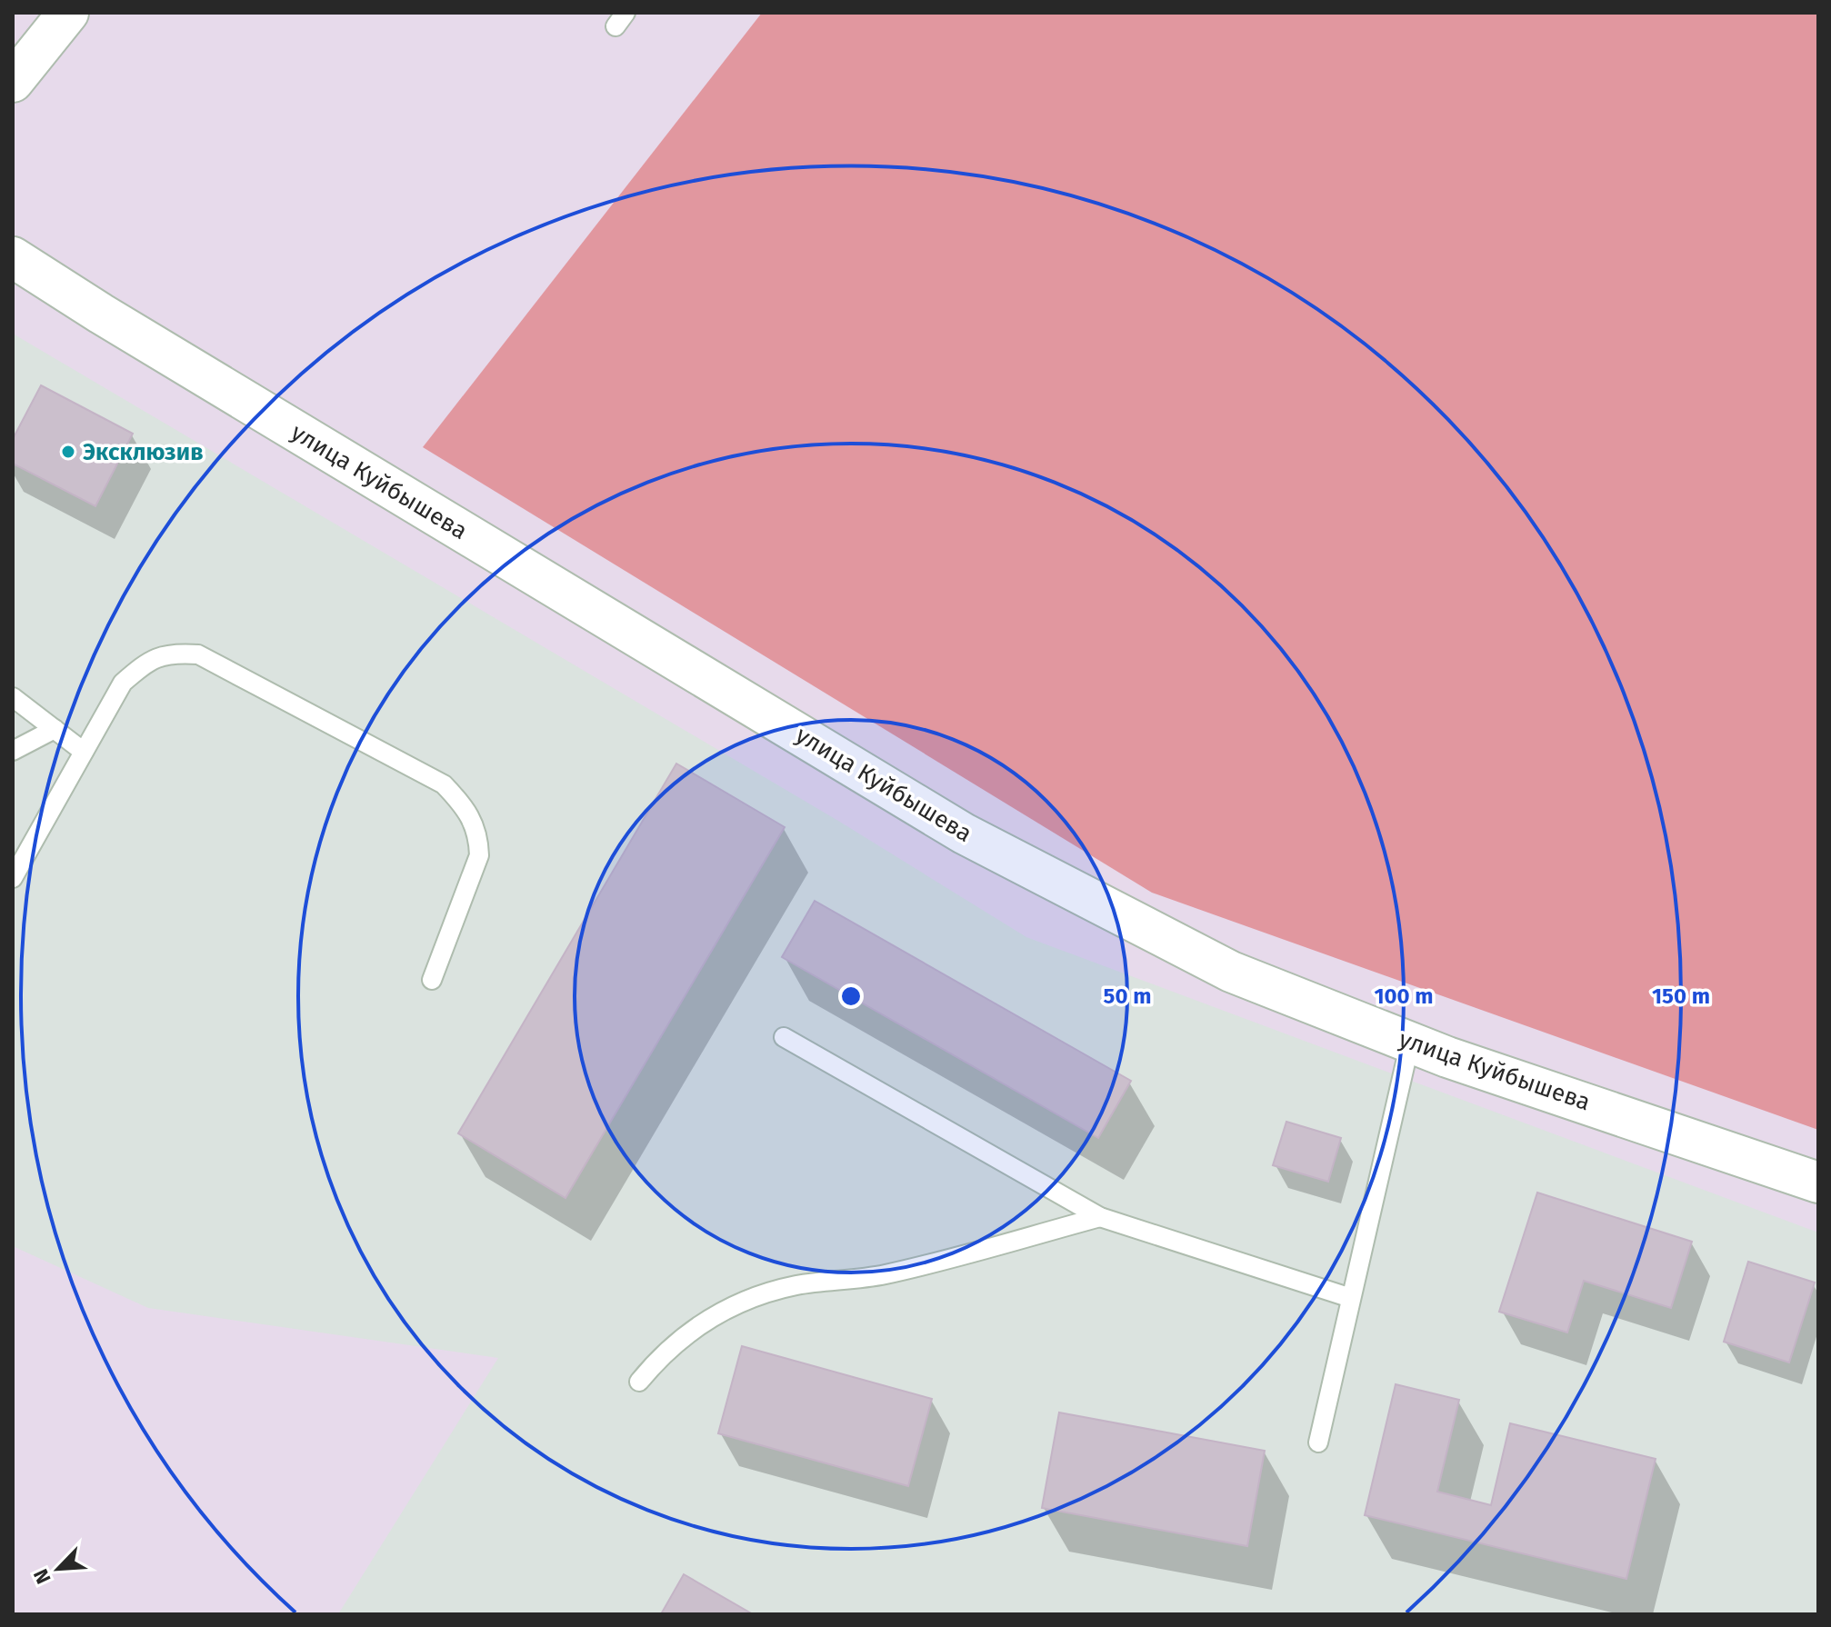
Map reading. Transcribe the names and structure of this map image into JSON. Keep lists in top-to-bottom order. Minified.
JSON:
{"streets":{"main road":["улица Куйбышева"]},"places":["Эксклюзив"],"north":"bottom left","rings":["50 m","100 m","150 m"]}
